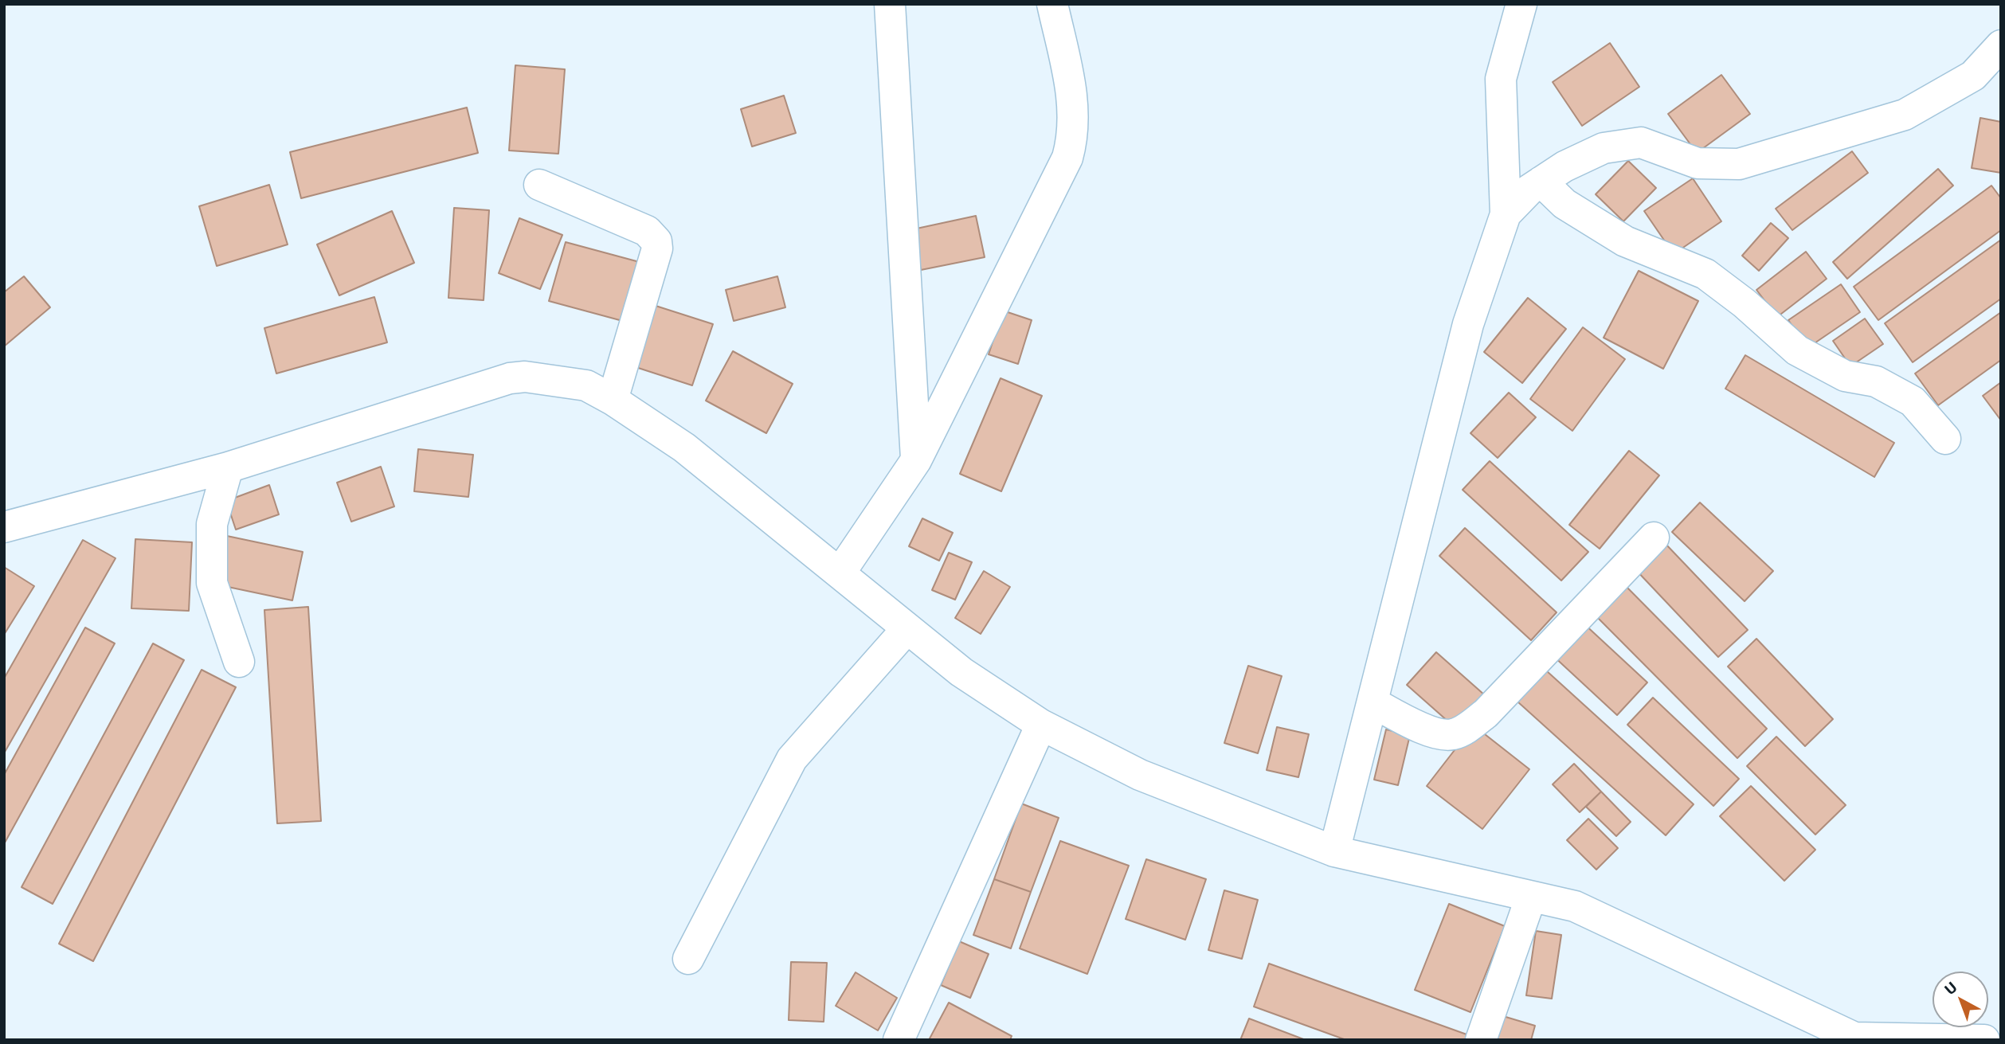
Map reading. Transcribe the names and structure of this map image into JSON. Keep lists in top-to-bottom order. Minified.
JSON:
{"north":"top left"}
